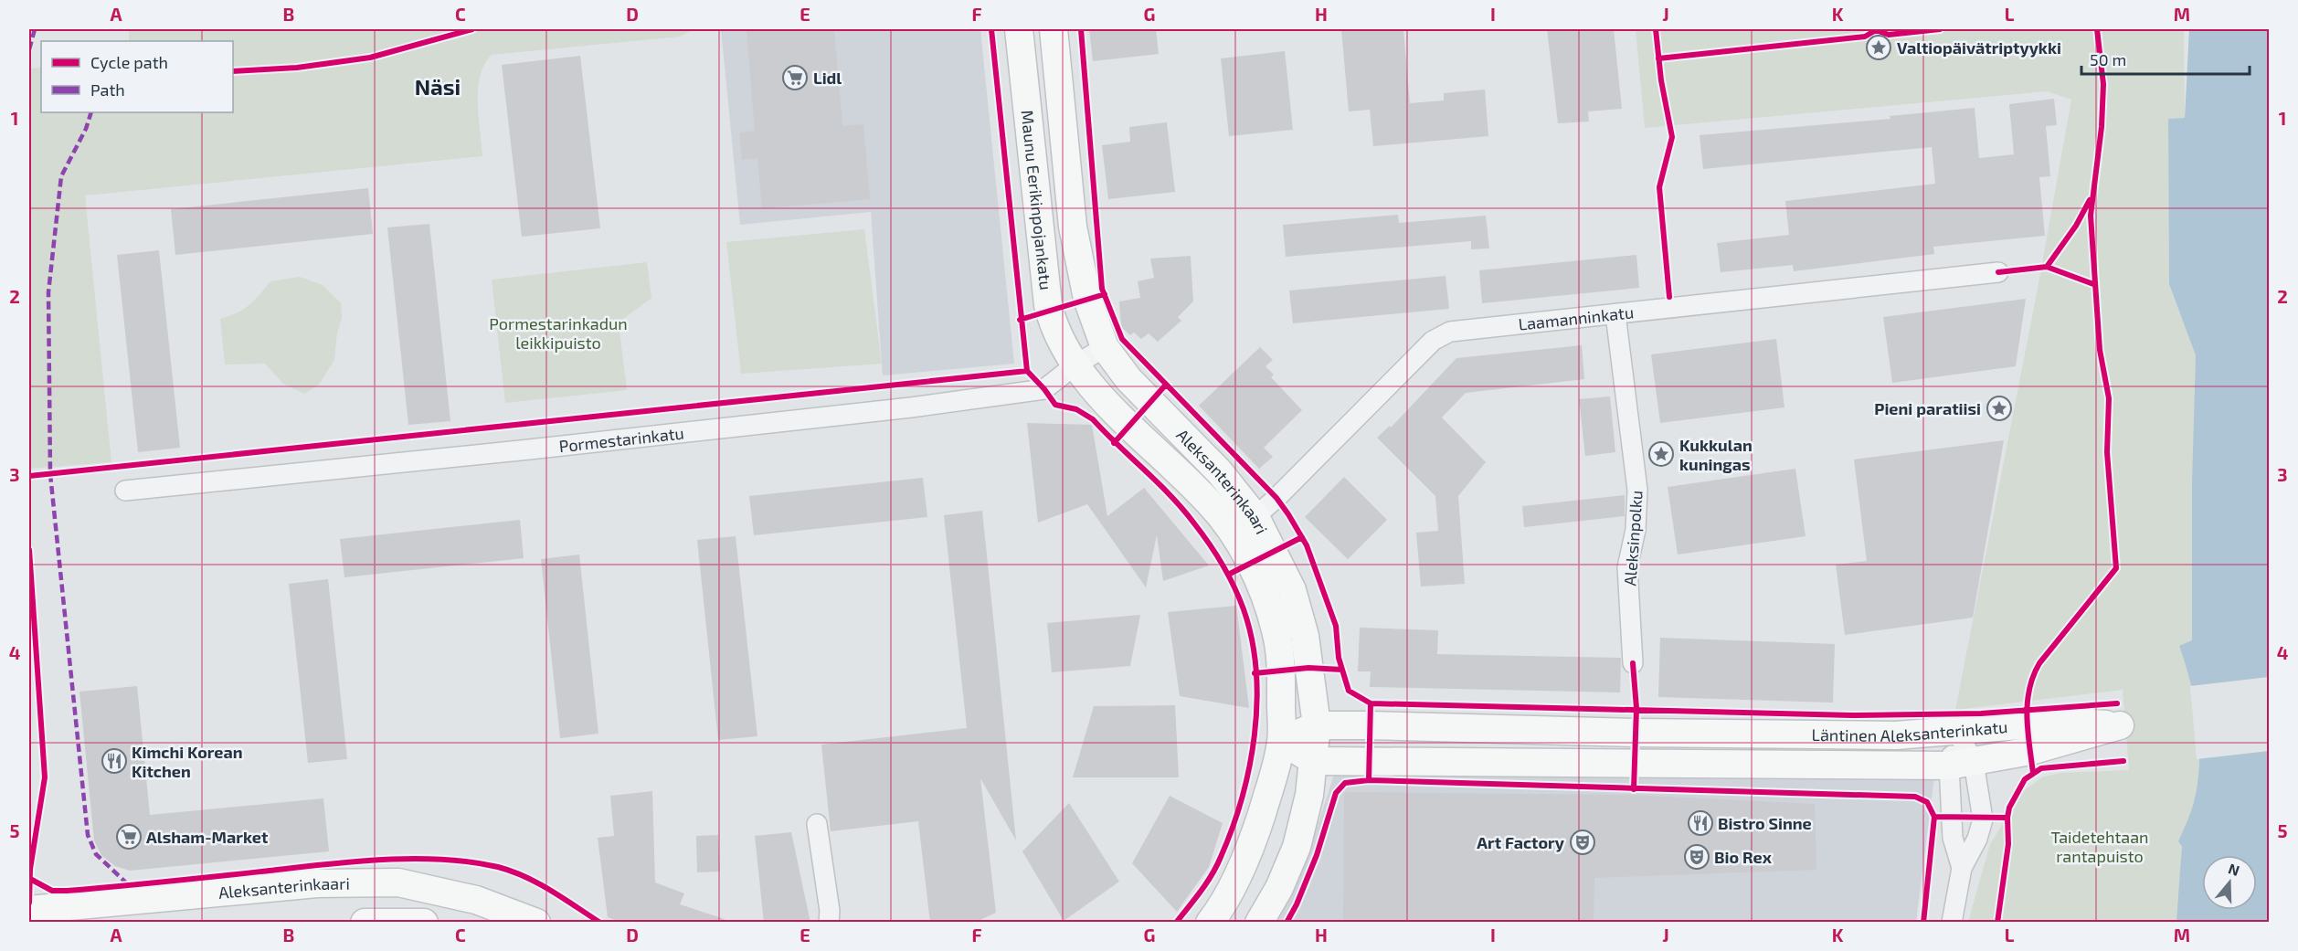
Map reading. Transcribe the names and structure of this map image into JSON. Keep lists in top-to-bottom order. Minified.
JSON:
{"streets":{"street":["Maunu Eerikinpojankatu","Laamanninkatu","Pormestarinkatu","Aleksanterinkaari","Aleksinpolku","Läntinen Aleksanterinkatu"]},"crossings":[["Maunu Eerikinpojankatu","Pormestarinkatu"],["Maunu Eerikinpojankatu","Aleksanterinkaari"],["Laamanninkatu","Aleksanterinkaari"],["Laamanninkatu","Aleksinpolku"],["Pormestarinkatu","Aleksanterinkaari"],["Aleksanterinkaari","Läntinen Aleksanterinkatu"]],"districts":["Näsi"],"parks":["Pormestarinkadun leikkipuisto","Taidetehtaan rantapuisto"],"places":{"place":["Valtiopäivätriptyykki","Pieni paratiisi","Kukkulan kuningas"],"supermarket":["Lidl","Alsham-Market"],"restaurant":["Kimchi Korean Kitchen","Bistro Sinne"],"theatre":["Art Factory","Bio Rex"]},"legend":["Cycle path","Path"],"scale_bar":"50 m","north":"top","grid":{"columns":["A","B","C","D","E","F","G","H","I","J","K","L","M"],"rows":["1","2","3","4","5"]}}
